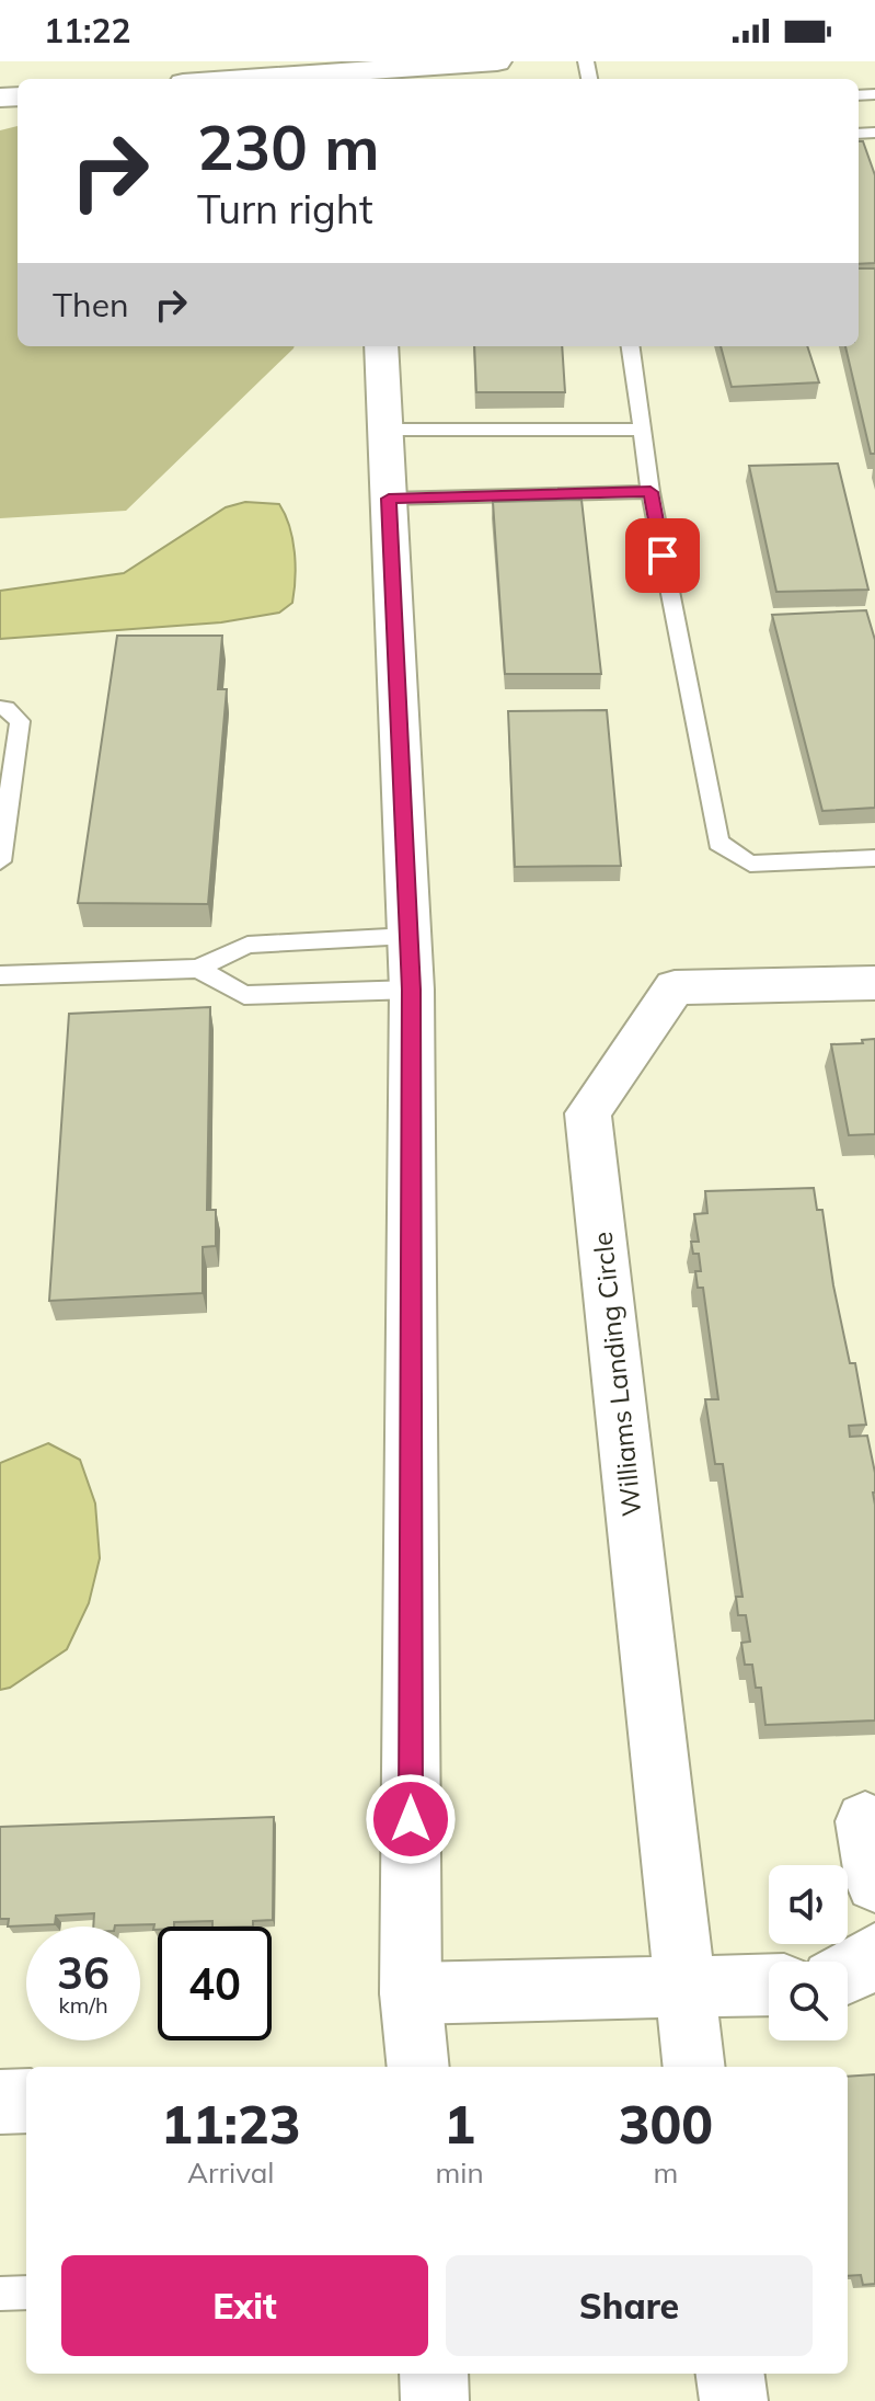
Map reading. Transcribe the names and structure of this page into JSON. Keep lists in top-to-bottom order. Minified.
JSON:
{"streets":{"street":["Williams Landing Circle"]},"page":{"status":"11:22","turn":["230 m","Turn right"],"then":"Then","speed":"36 km/h","limit":"40","eta":["11:23","Arrival","1","min","300","m"],"buttons":["Exit","Share"]}}
